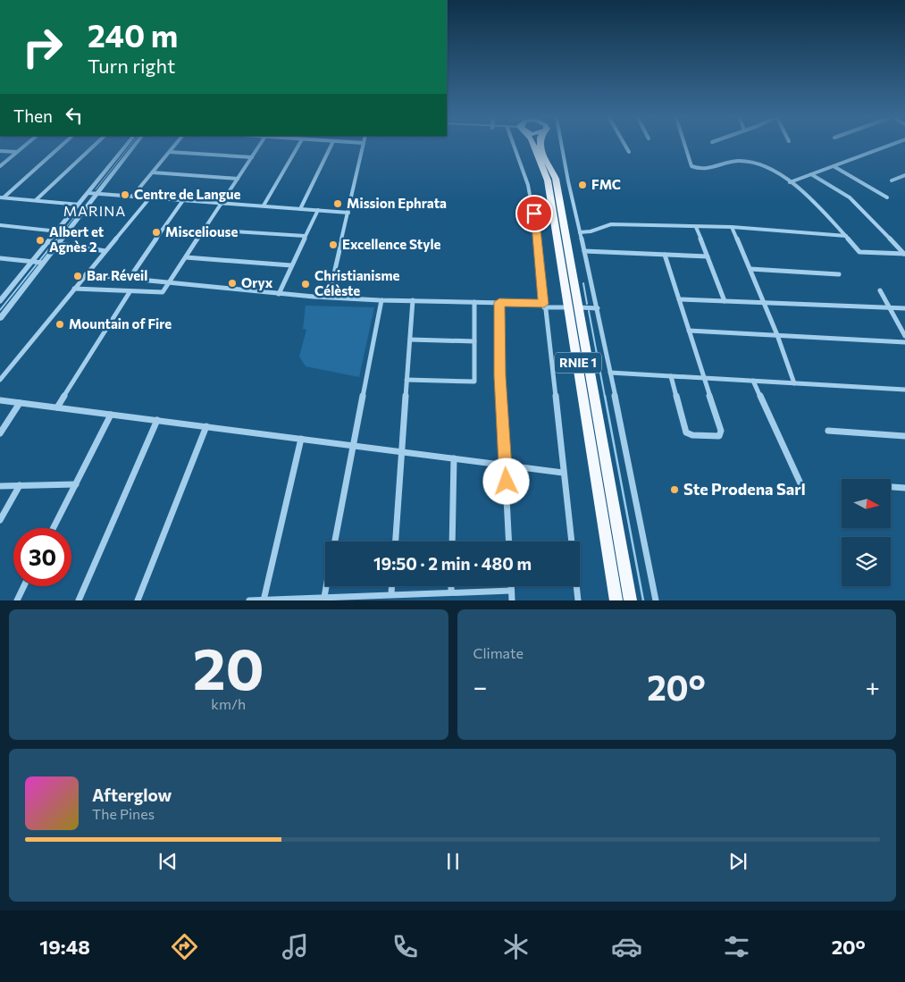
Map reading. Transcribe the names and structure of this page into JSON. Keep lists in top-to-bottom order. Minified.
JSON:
{"streets":{"highway":["RNIE 1"]},"districts":["MARINA"],"places":["FMC","Centre de Langue","Mission Ephrata","Misceliouse","Albert et Agnès 2","Excellence Style","Bar Réveil","Oryx","Christianisme Célèste","Mountain of Fire","Ste Prodena Sarl"],"north":"right","page":{"turn":["240 m","Turn right"],"then":"Then","limit":"30","trip":"19:50 · 2 min · 480 m","tile":[["20","km/h"],"Climate"],"heat":["−","20°","+"],"song":["Afterglow","The Pines"],"tabs":["19:48","20°"]}}
